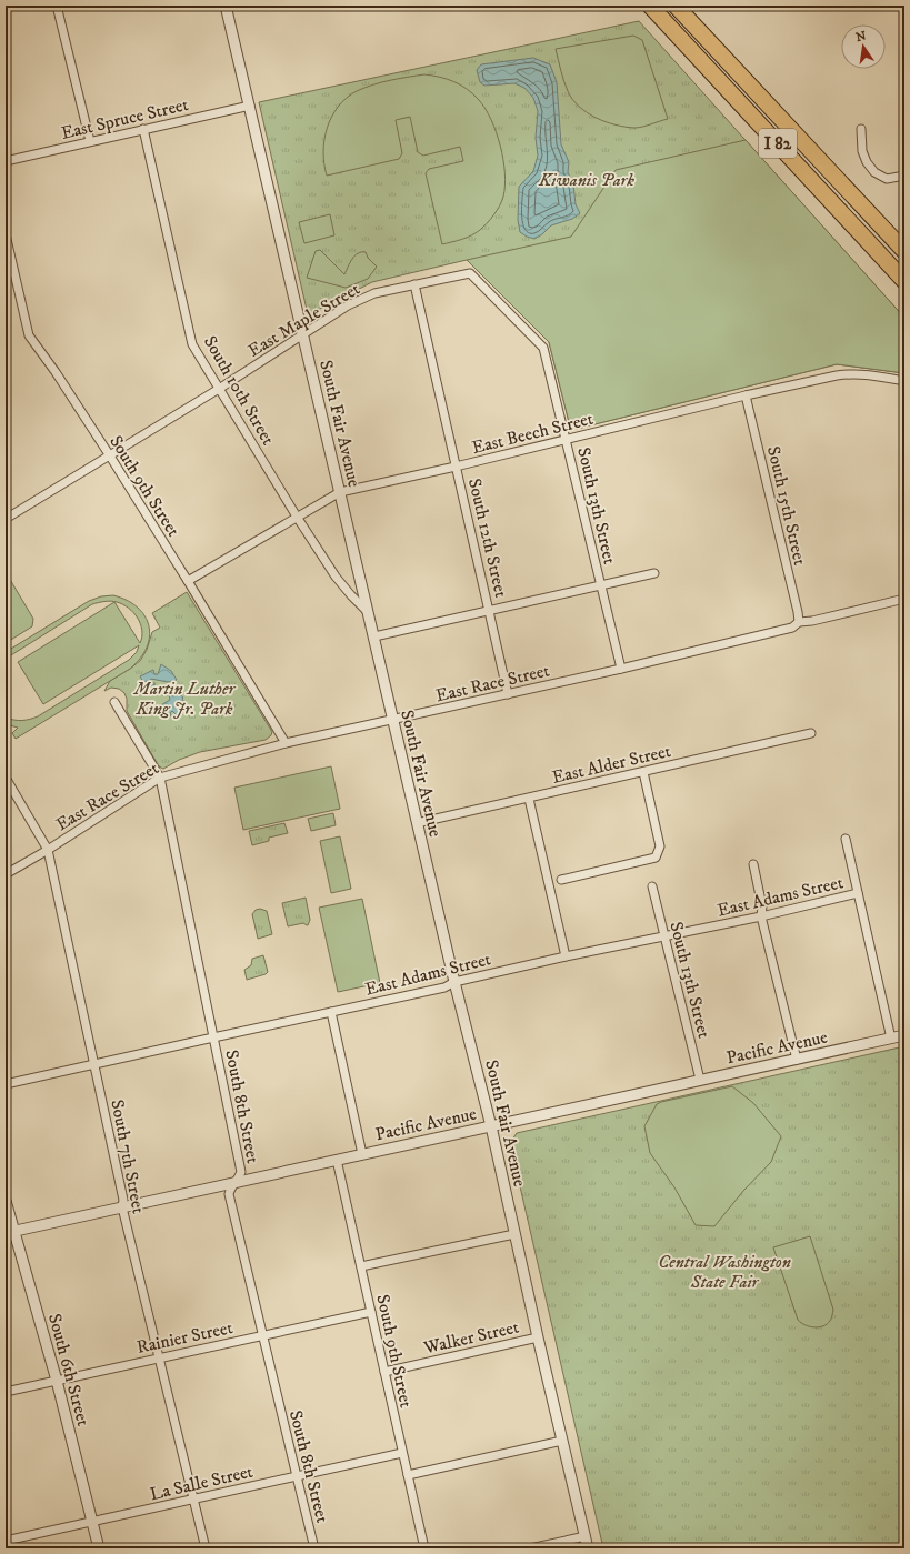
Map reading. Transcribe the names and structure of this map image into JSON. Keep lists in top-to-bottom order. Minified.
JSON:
{"streets":{"highway":["I 82"],"street":["East Spruce Street","East Maple Street","South 10th Street","South Fair Avenue","East Beech Street","South 9th Street","South 13th Street","South 15th Street","South 12th Street","East Race Street","East Alder Street","East Adams Street","Pacific Avenue","South 8th Street","South 7th Street","Rainier Street","Walker Street","South 6th Street","La Salle Street"]},"crossings":[["East Spruce Street","South 10th Street"],["East Spruce Street","South Fair Avenue"],["East Maple Street","South 10th Street"],["East Maple Street","South Fair Avenue"],["East Maple Street","South 9th Street"],["East Maple Street","South 13th Street"],["East Maple Street","South 12th Street"],["South 10th Street","South Fair Avenue"],["South 10th Street","East Beech Street"],["South Fair Avenue","East Beech Street"],["South Fair Avenue","East Race Street"],["South Fair Avenue","East Alder Street"],["South Fair Avenue","East Adams Street"],["South Fair Avenue","Pacific Avenue"],["South Fair Avenue","Walker Street"],["East Beech Street","South 9th Street"],["East Beech Street","South 13th Street"],["East Beech Street","South 15th Street"],["East Beech Street","South 12th Street"],["South 9th Street","East Race Street"],["South 9th Street","Pacific Avenue"],["South 9th Street","Rainier Street"],["South 9th Street","Walker Street"],["South 9th Street","La Salle Street"],["South 13th Street","East Race Street"],["South 13th Street","East Adams Street"],["South 13th Street","Pacific Avenue"],["South 15th Street","East Race Street"],["South 12th Street","East Race Street"],["East Race Street","South 8th Street"],["East Race Street","South 7th Street"],["East Adams Street","South 8th Street"],["East Adams Street","South 7th Street"],["Pacific Avenue","South 8th Street"],["Pacific Avenue","South 7th Street"],["Pacific Avenue","South 6th Street"],["South 8th Street","Rainier Street"],["South 8th Street","La Salle Street"],["South 7th Street","Rainier Street"],["South 7th Street","La Salle Street"],["Rainier Street","South 6th Street"],["South 6th Street","La Salle Street"]],"parks":["Kiwanis Park","Martin Luther King Jr. Park","Central Washington State Fair"],"north":"top"}
